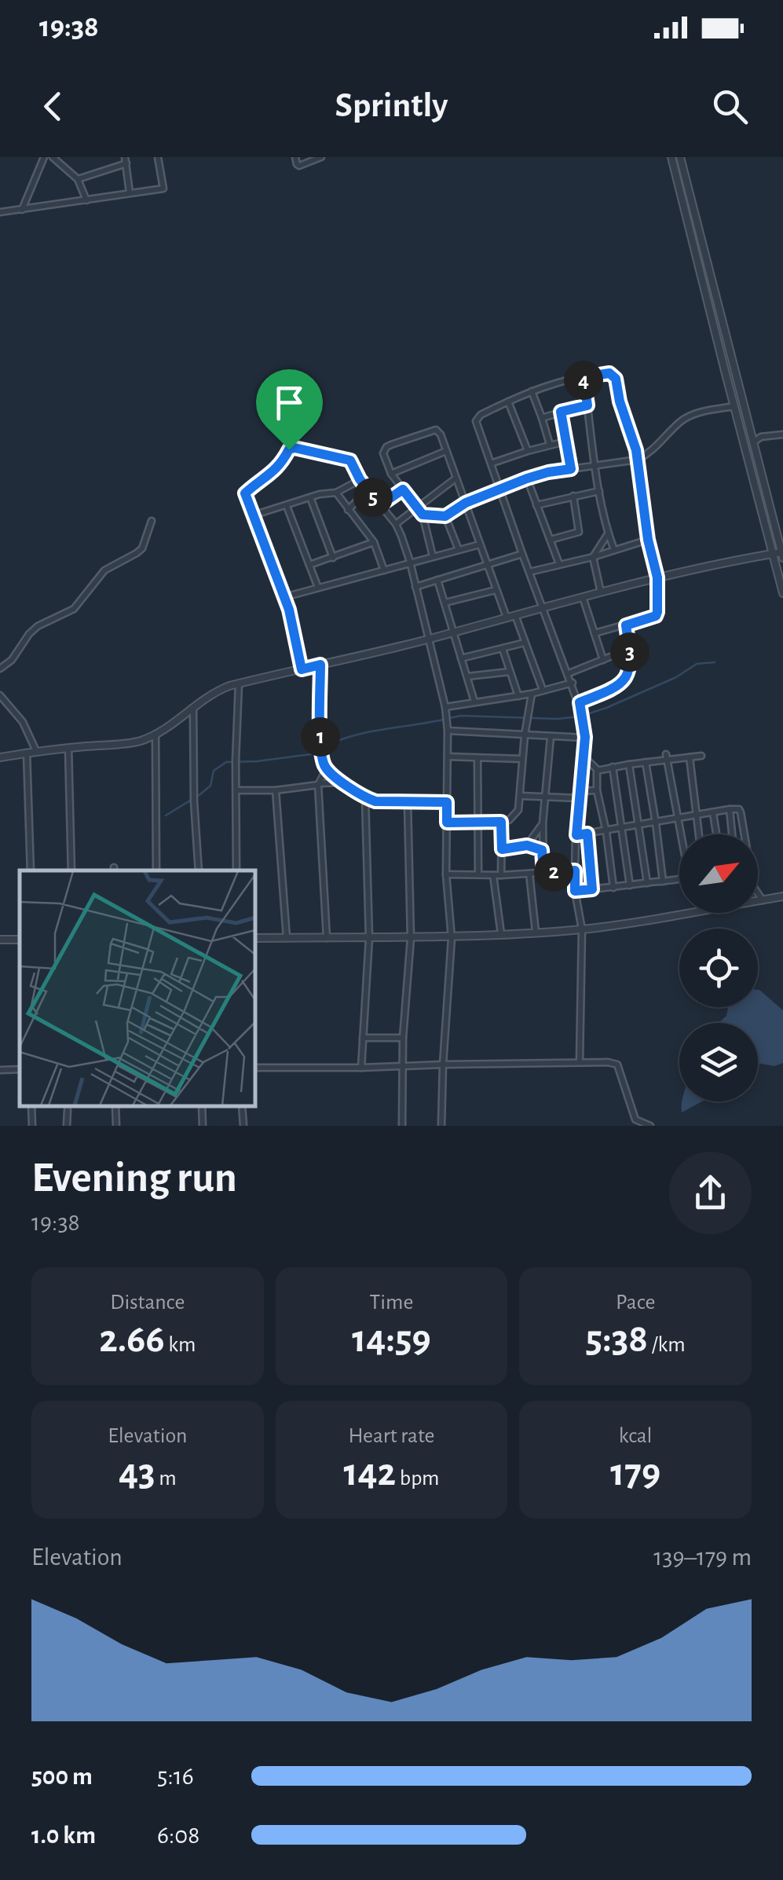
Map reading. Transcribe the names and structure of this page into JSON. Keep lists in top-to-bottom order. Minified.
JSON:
{"north":"top right","page":{"status":"19:38","header":"Sprintly","pins":["4","5","3","1","2"],"heading":["Evening run","19:38"],"stats":[["Distance","2.66 km"],["Time","14:59"],["Pace","5:38 /km"],["Elevation","43 m"],["Heart rate","142 bpm"],["kcal","179"]],"chart":["Elevation","139–179 m"],"list":[{"name":"500 m","note":"5:16"},{"name":"1.0 km","note":"6:08"}]}}
